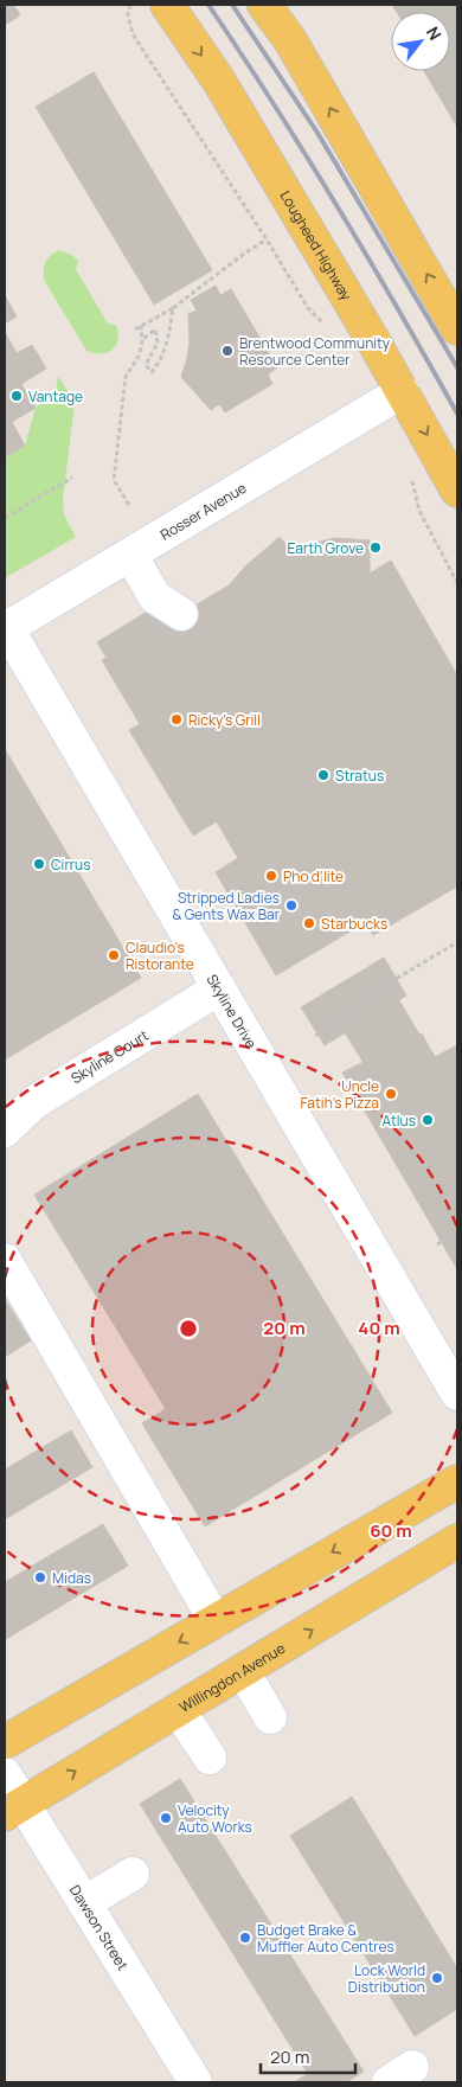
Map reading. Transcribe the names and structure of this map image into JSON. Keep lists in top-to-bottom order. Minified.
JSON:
{"streets":{"main road":["Lougheed Highway","Willingdon Avenue"],"street":["Rosser Avenue","Skyline Drive","Skyline Court","Dawson Street"]},"crossings":[["Lougheed Highway","Rosser Avenue"],["Rosser Avenue","Skyline Drive"],["Skyline Drive","Skyline Court"],["Willingdon Avenue","Dawson Street"]],"places":["Brentwood Community Resource Center","Vantage","Earth Grove","Ricky's Grill","Stratus","Cirrus","Pho d'lite","Stripped Ladies & Gents Wax Bar","Starbucks","Claudio's Ristorante","Uncle Fatih's Pizza","Atlus","Midas","Velocity Auto Works","Budget Brake & Muffler Auto Centres","Lock World Distribution"],"scale_bar":"20 m","north":"top right","rings":["20 m","40 m","60 m"]}
